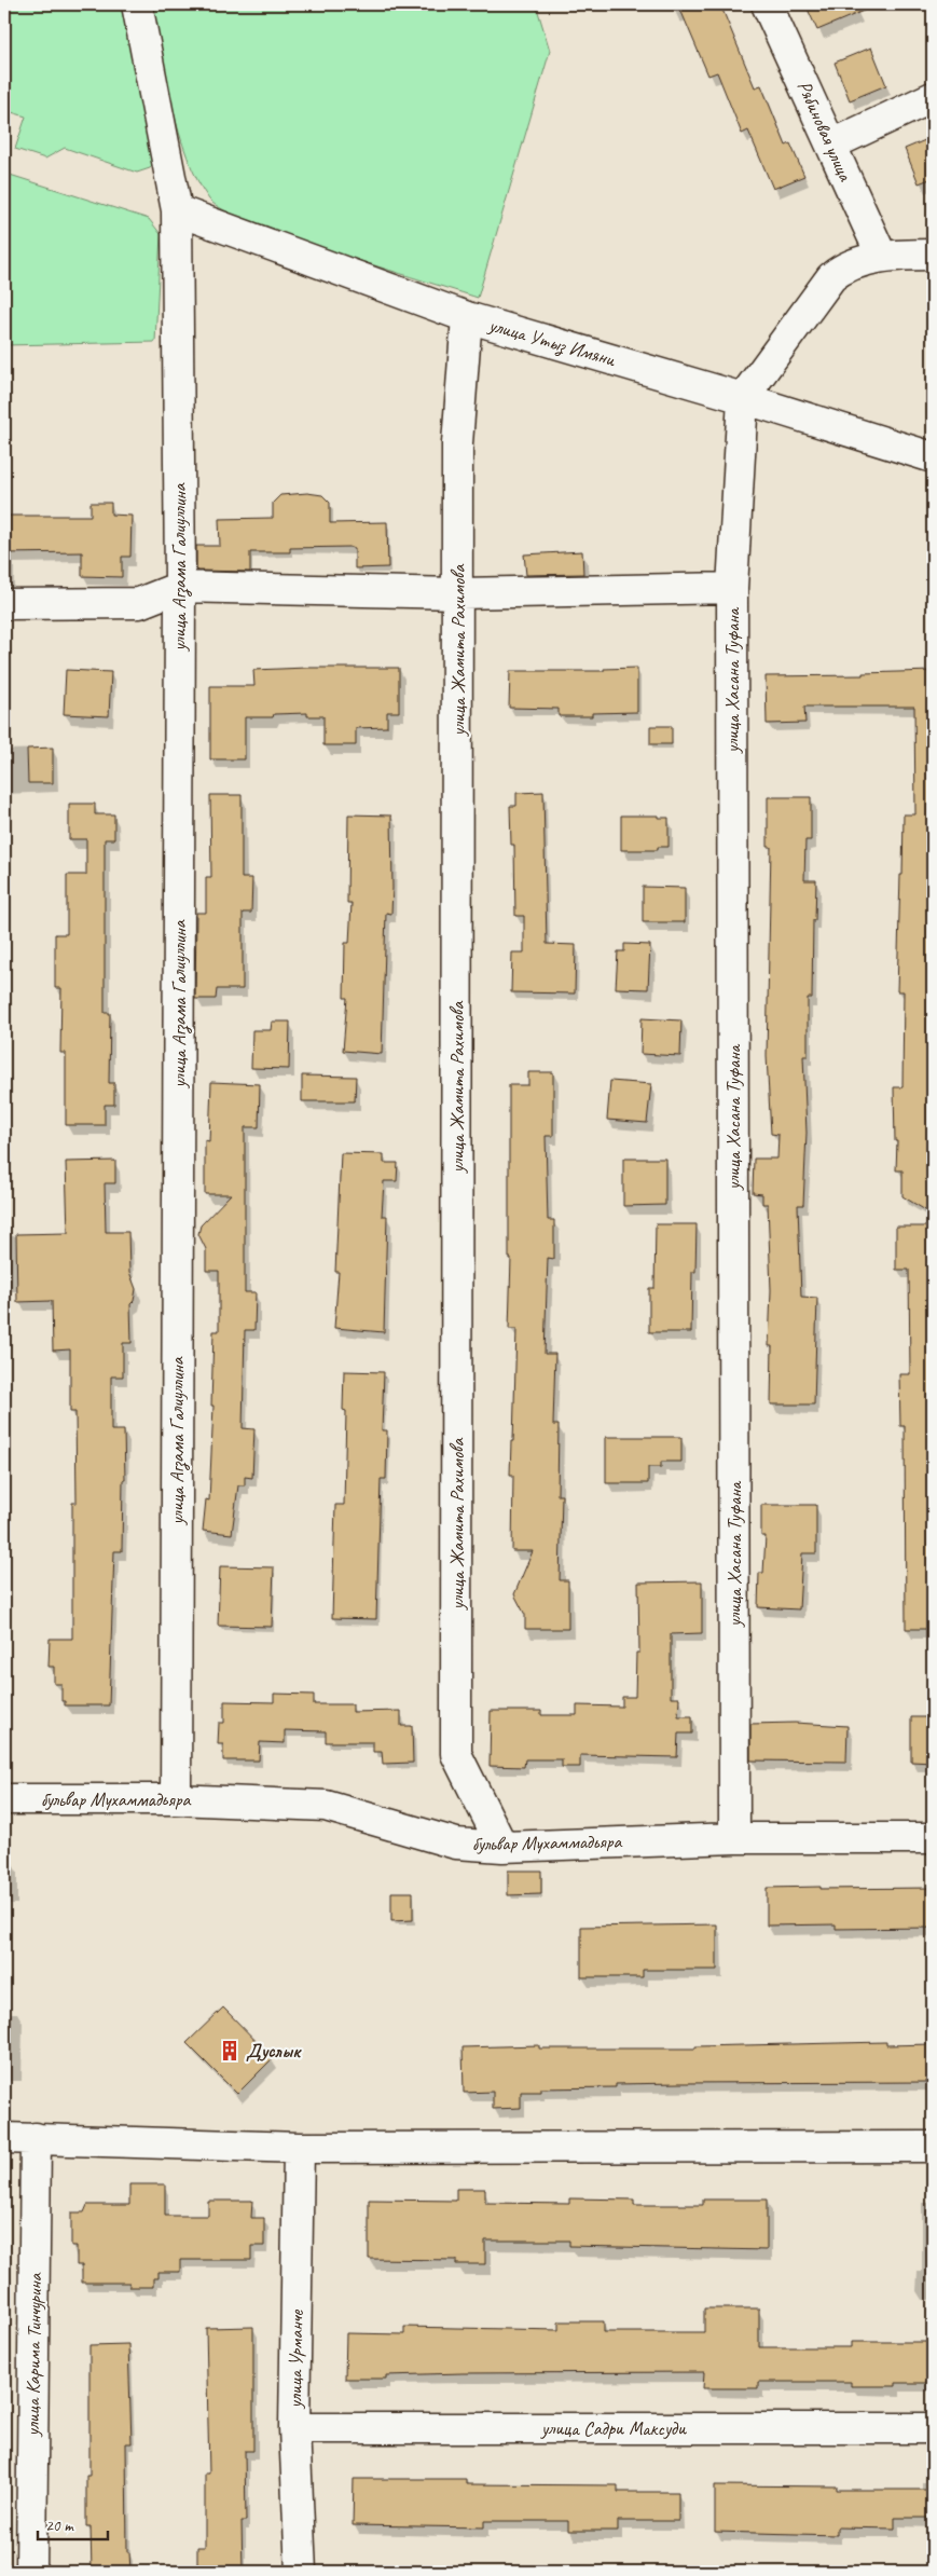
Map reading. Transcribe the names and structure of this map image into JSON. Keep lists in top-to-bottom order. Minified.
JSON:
{"streets":{"street":["Рябиновая улица","улица Утыз Имяни","улица Агзама Галиуллина","улица Жамита Рахимова","улица Хасана Туфана","бульвар Мухаммадьяра","улица Карима Тинчурина","улица Урманче","улица Садри Максуди"]},"crossings":[["улица Утыз Имяни","улица Агзама Галиуллина"],["улица Утыз Имяни","улица Жамита Рахимова"],["улица Утыз Имяни","улица Хасана Туфана"],["улица Агзама Галиуллина","бульвар Мухаммадьяра"],["улица Жамита Рахимова","бульвар Мухаммадьяра"],["улица Хасана Туфана","бульвар Мухаммадьяра"],["улица Урманче","улица Садри Максуди"]],"places":{"building":["Дуслык"]},"scale_bar":"20 m"}
